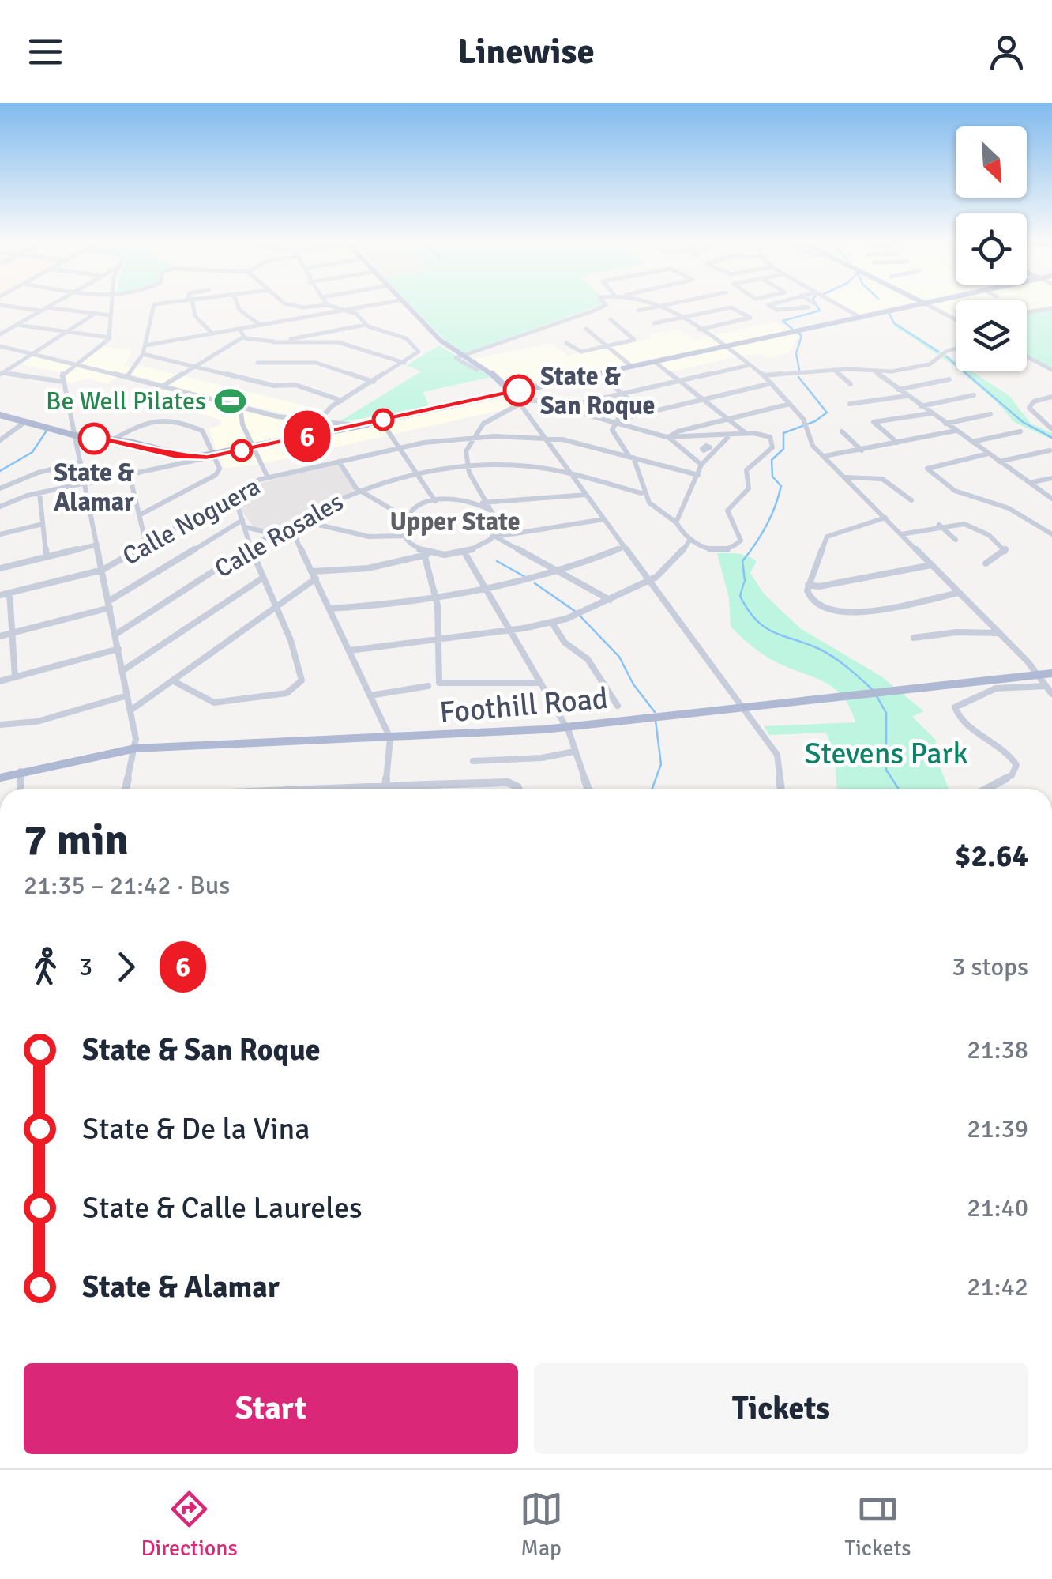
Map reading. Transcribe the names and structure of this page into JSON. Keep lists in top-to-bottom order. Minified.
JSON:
{"streets":{"main road":["Foothill Road"],"street":["Calle Noguera","Calle Rosales"]},"districts":["Upper State"],"parks":["Stevens Park"],"places":{"other":["State & San Roque","State & Alamar"],"sports":["Be Well Pilates"]},"lines":["bus line 6"],"north":"bottom right","page":{"header":"Linewise","on_map":"6","heading":["7 min","21:35 – 21:42 · Bus","$2.64"],"legs":["3","6","3 stops"],"list":[{"name":"State & San Roque","value":"21:38"},{"name":"State & De la Vina","value":"21:39"},{"name":"State & Calle Laureles","value":"21:40"},{"name":"State & Alamar","value":"21:42"}],"buttons":["Start","Tickets"],"tabs":["Directions","Map","Tickets"]}}
